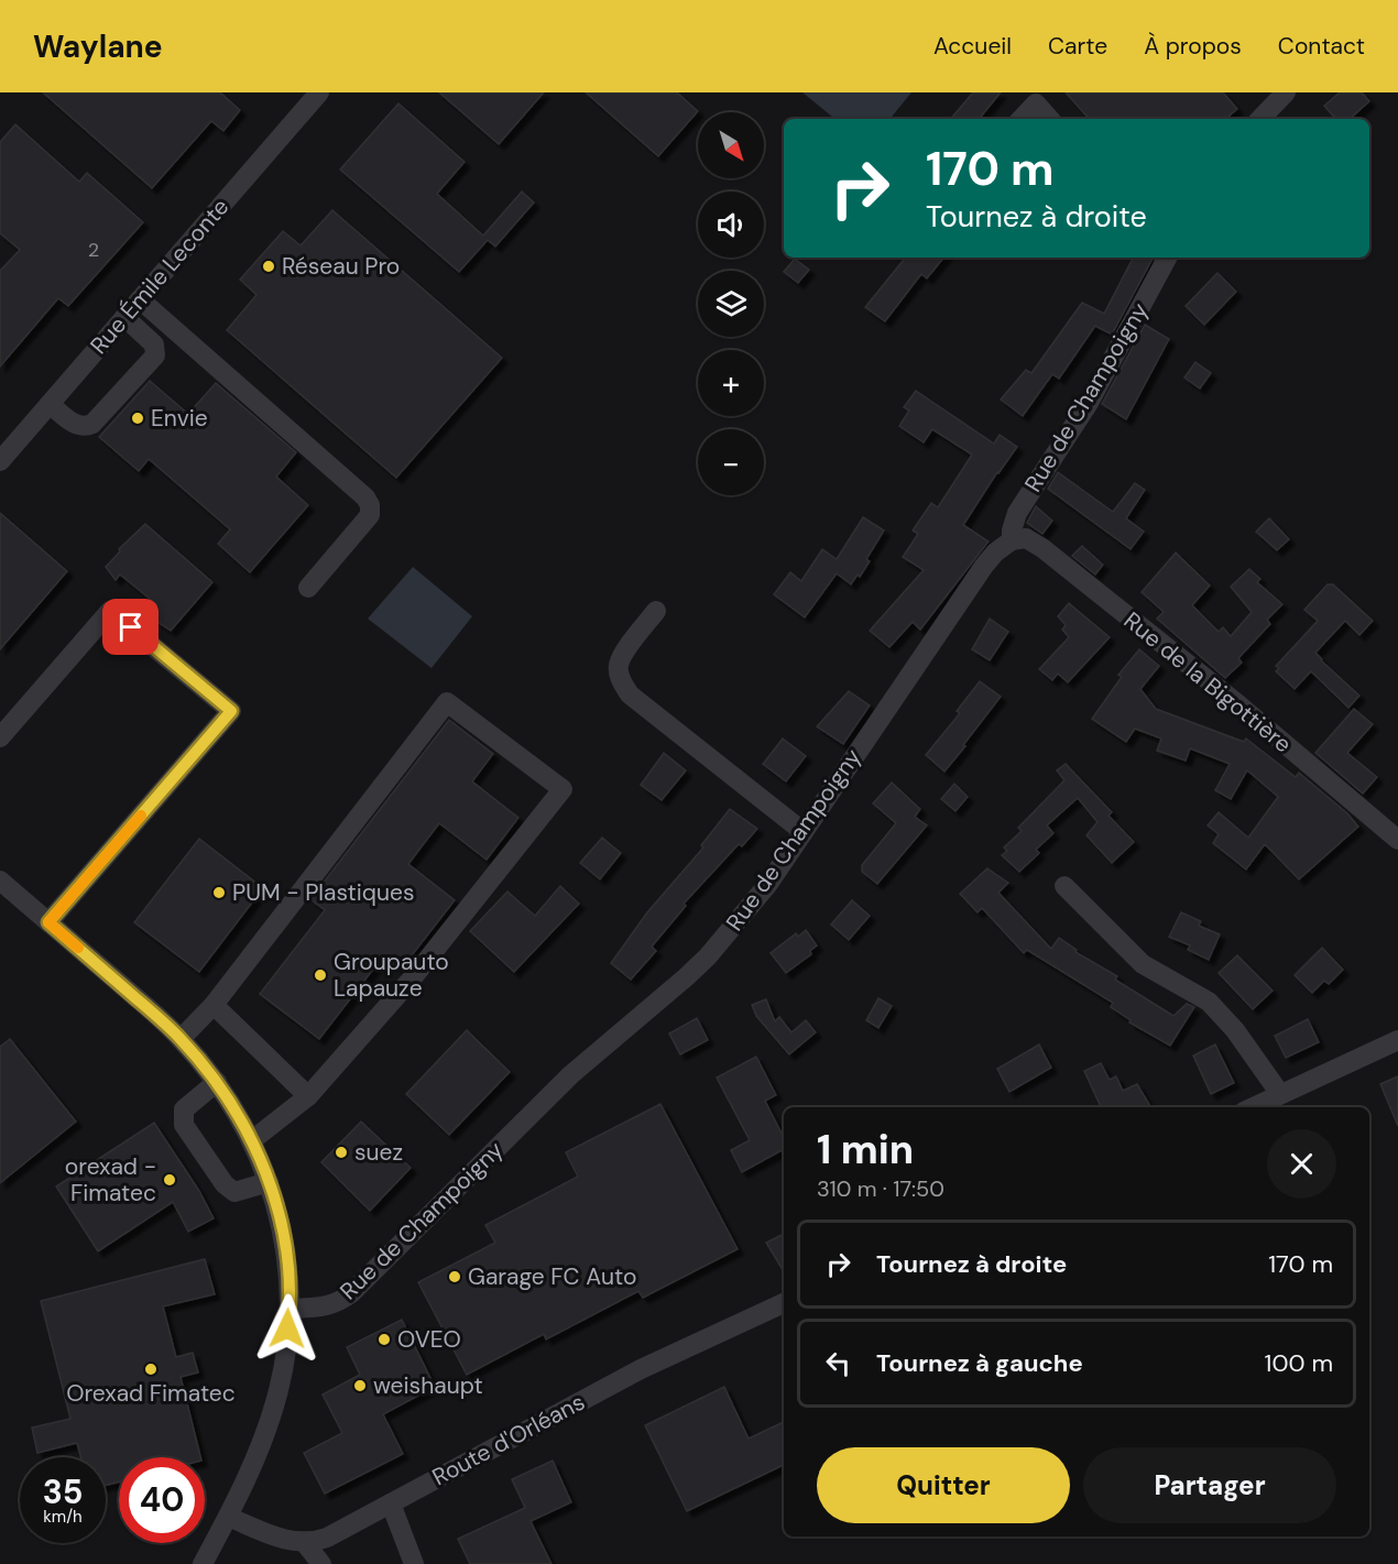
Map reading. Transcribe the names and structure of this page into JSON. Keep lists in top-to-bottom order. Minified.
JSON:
{"streets":{"street":["Rue Émile Leconte","Rue de Champoigny","Rue de la Bigottière","Route d'Orléans"]},"crossings":[["Rue de Champoigny","Rue de la Bigottière"]],"places":["Réseau Pro","Envie","PUM - Plastiques","Groupauto Lapauze","suez","orexad - Fimatec","Garage FC Auto","OVEO","Orexad Fimatec","weishaupt"],"house_numbers":["2"],"north":"bottom right","page":{"header":"Waylane","nav":["Accueil","Carte","À propos","Contact"],"map_buttons":["+","−"],"turn":["170 m","Tournez à droite"],"heading":["1 min","310 m · 17:50"],"list":[{"name":"Tournez à droite","value":"170 m"},{"name":"Tournez à gauche","value":"100 m"}],"buttons":["Quitter","Partager"],"speed":"35 km/h","limit":"40"}}
